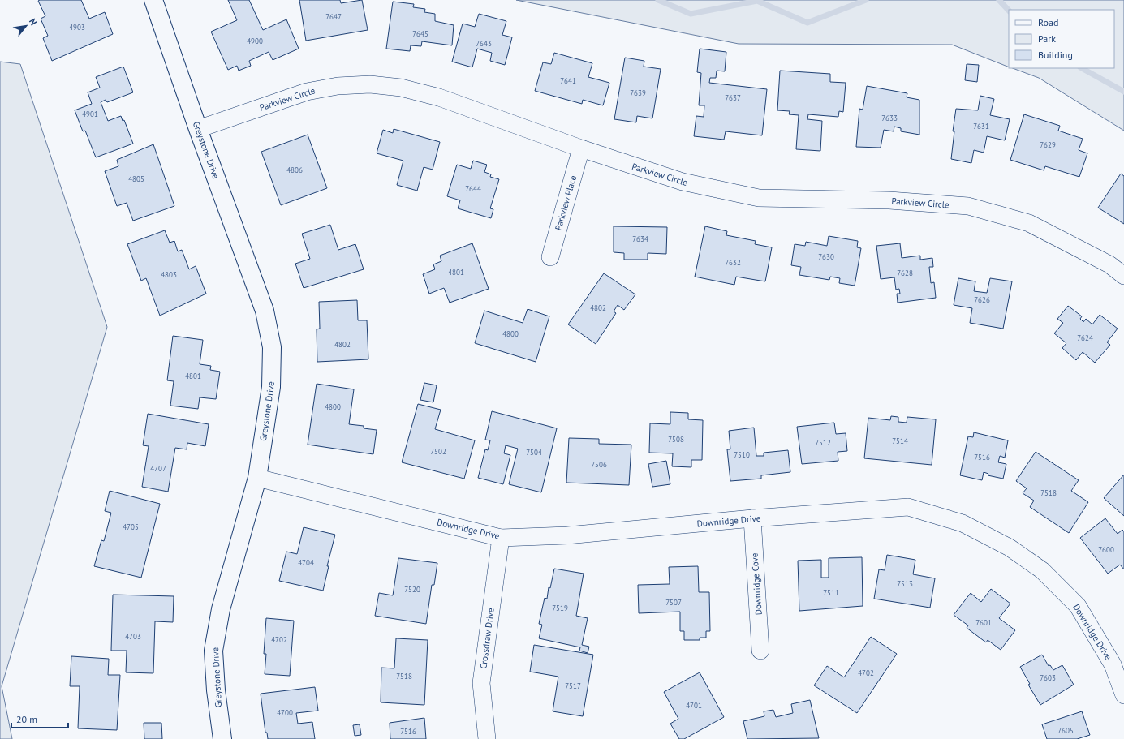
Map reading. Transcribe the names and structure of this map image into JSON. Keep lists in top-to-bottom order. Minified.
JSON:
{"streets":{"street":["Parkview Circle","Greystone Drive","Parkview Place","Downridge Drive","Downridge Cove","Crossdraw Drive"]},"crossings":[["Parkview Circle","Greystone Drive"],["Parkview Circle","Parkview Place"],["Greystone Drive","Downridge Drive"],["Downridge Drive","Downridge Cove"],["Downridge Drive","Crossdraw Drive"]],"house_numbers":["7647","4903","7645","4900","7643","7641","7639","7637","4901","7633","7631","7629","4806","4805","7644","7634","7630","7632","4801","7628","4803","7626","4802","4800","7624","4802","4801","4800","7508","7514","7512","7502","7504","7510","7516","7506","4707","7518","4705","7600","4704","7513","7520","7511","7507","7519","7601","4703","4702","4702","7518","7603","7517","4701","4700","7605","7516"],"legend":["Road","Park","Building"],"scale_bar":"20 m","north":"top right"}
